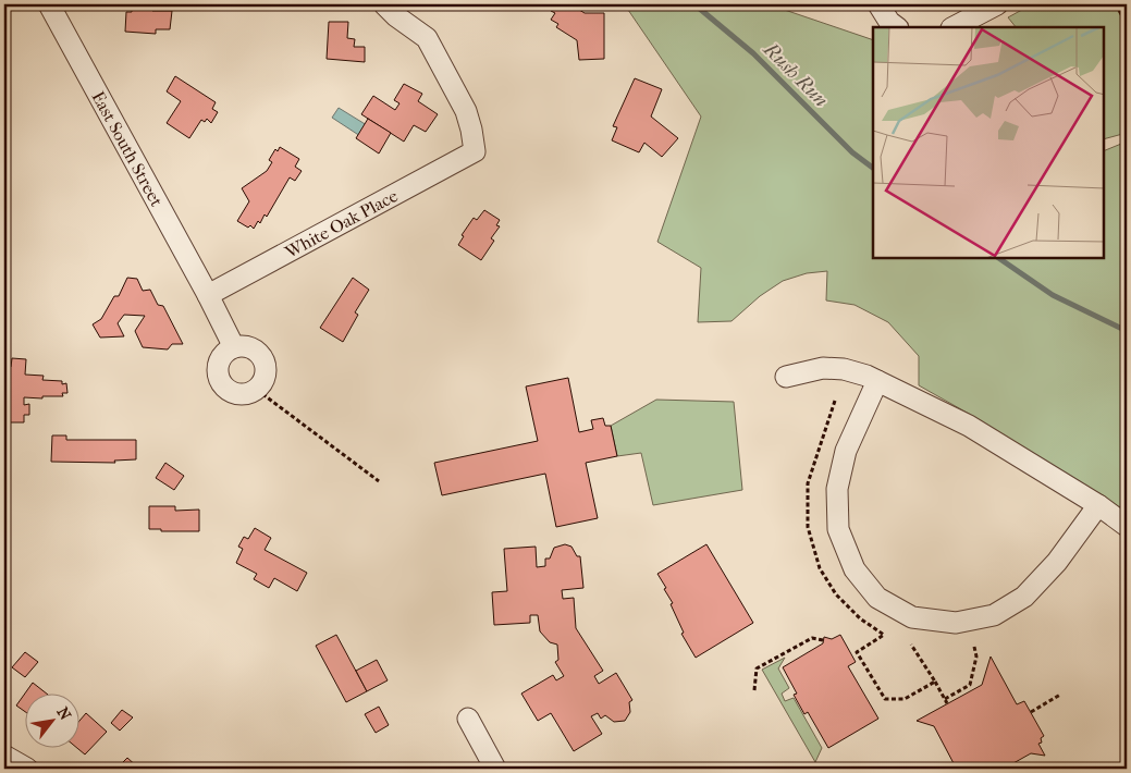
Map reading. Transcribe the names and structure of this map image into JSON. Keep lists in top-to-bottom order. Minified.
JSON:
{"streets":{"street":["East South Street","White Oak Place"]},"crossings":[["East South Street","White Oak Place"]],"water":["Rush Run"],"north":"top right"}
